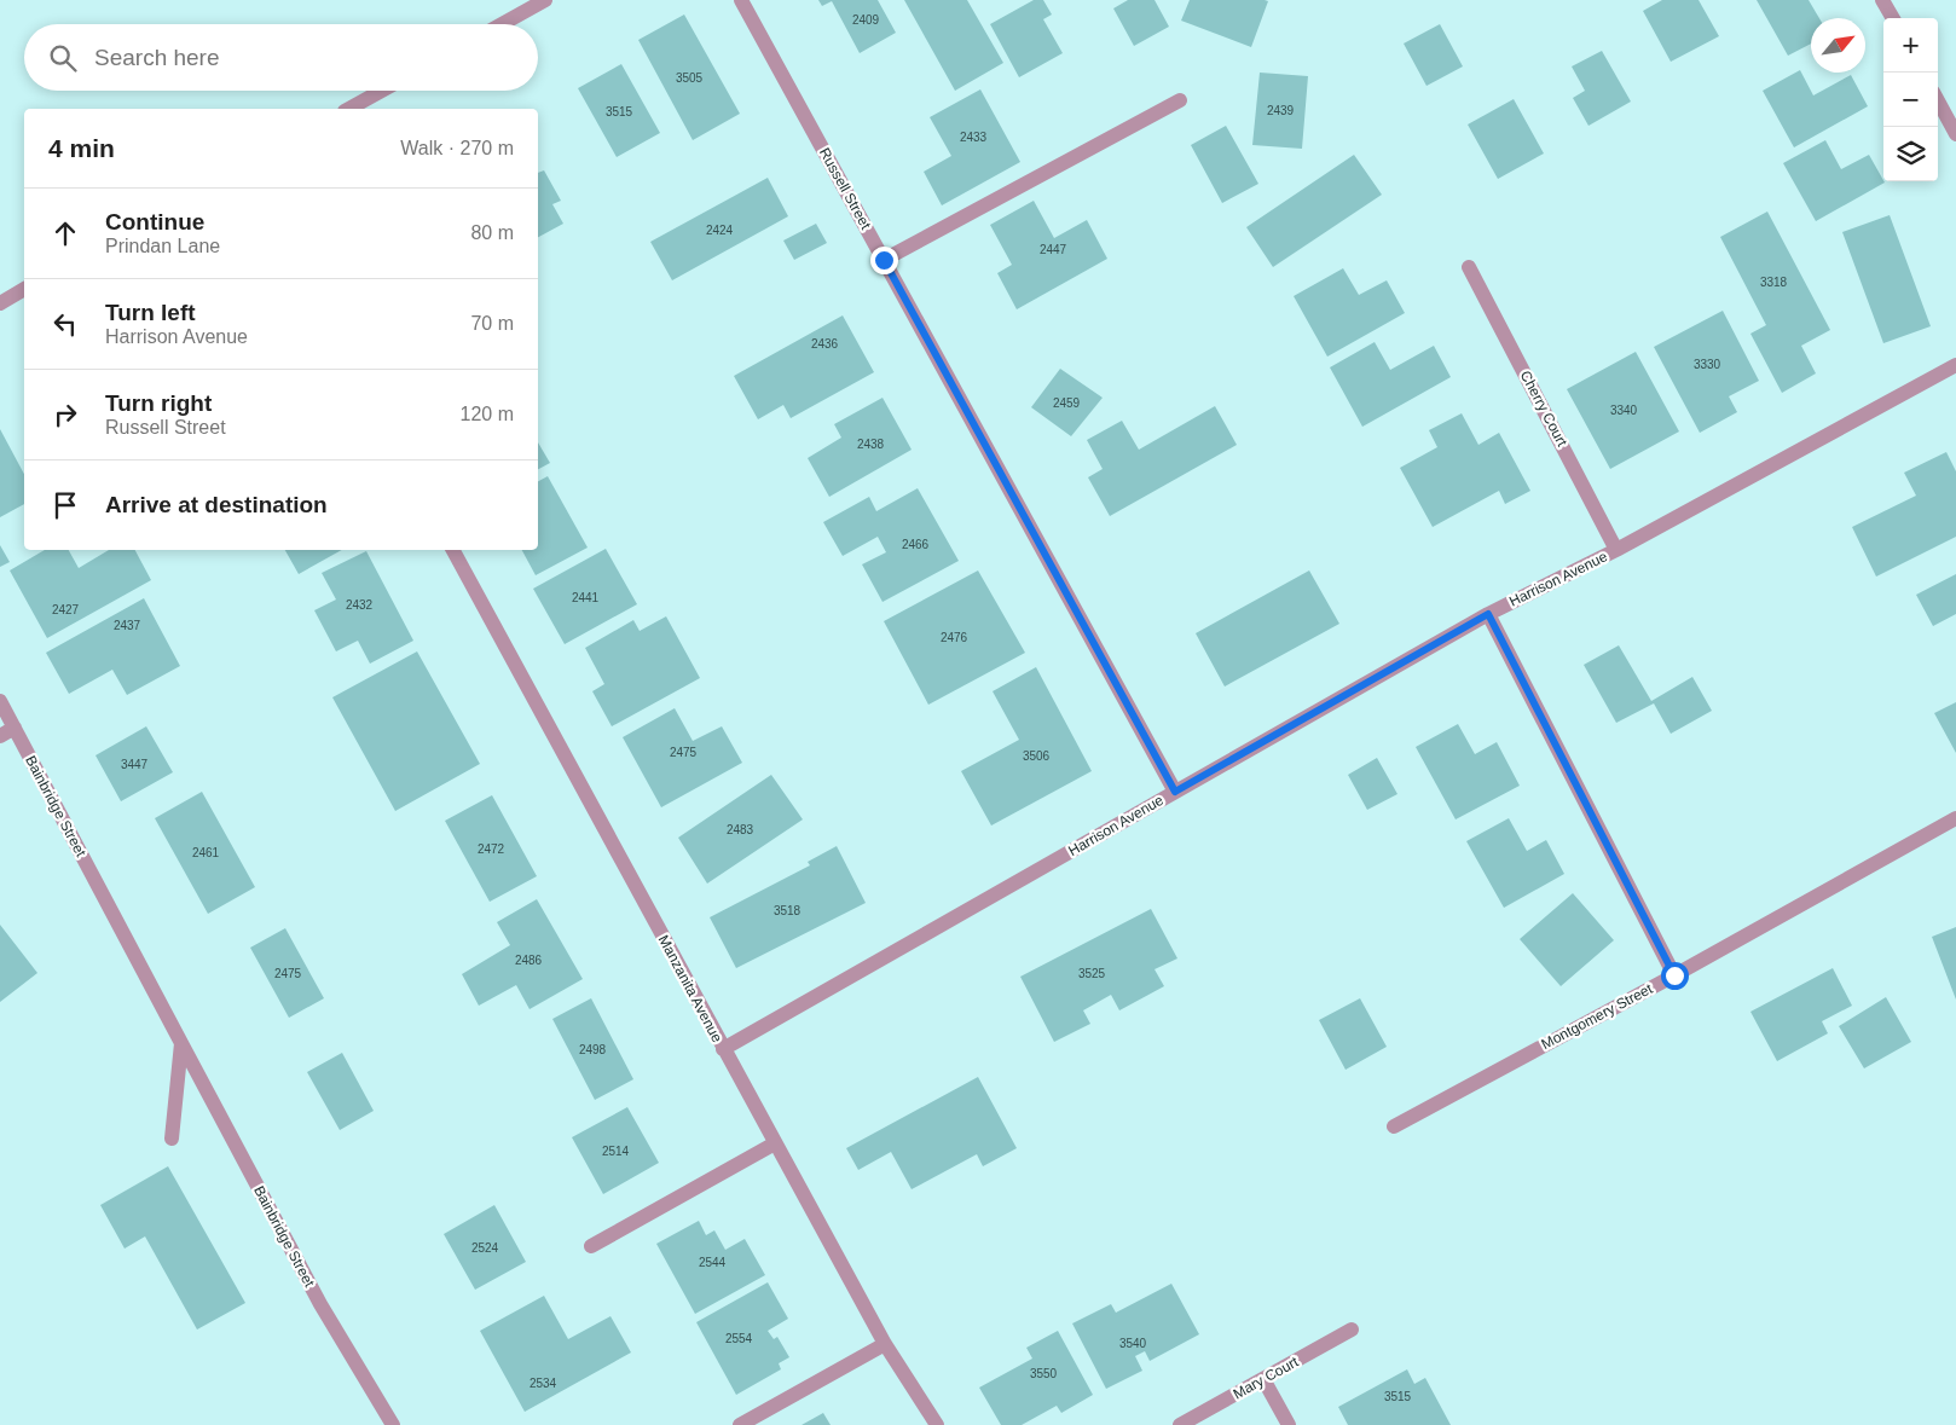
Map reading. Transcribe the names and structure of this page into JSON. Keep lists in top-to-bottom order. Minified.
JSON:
{"streets":{"street":["Russell Street","Cherry Court","Harrison Avenue","Bainbridge Street","Manzanita Avenue","Montgomery Street","Mary Court"]},"crossings":[["Russell Street","Harrison Avenue"],["Cherry Court","Harrison Avenue"],["Harrison Avenue","Manzanita Avenue"]],"house_numbers":["2409","3505","2439","3515","2433","2424","2447","3318","2436","3330","2459","3340","2438","2466","2441","2432","2427","2437","2476","2475","3506","3447","2483","2472","2461","3518","2486","2475","3525","2498","2514","2524","2544","2554","3540","3550","2534","3515"],"north":"top right","page":{"map_buttons":["+","−"],"search":"Search here","heading":["4 min","Walk · 270 m"],"list":[["Continue","Prindan Lane","80 m"],["Turn left","Harrison Avenue","70 m"],["Turn right","Russell Street","120 m"],"Arrive at destination"]}}
